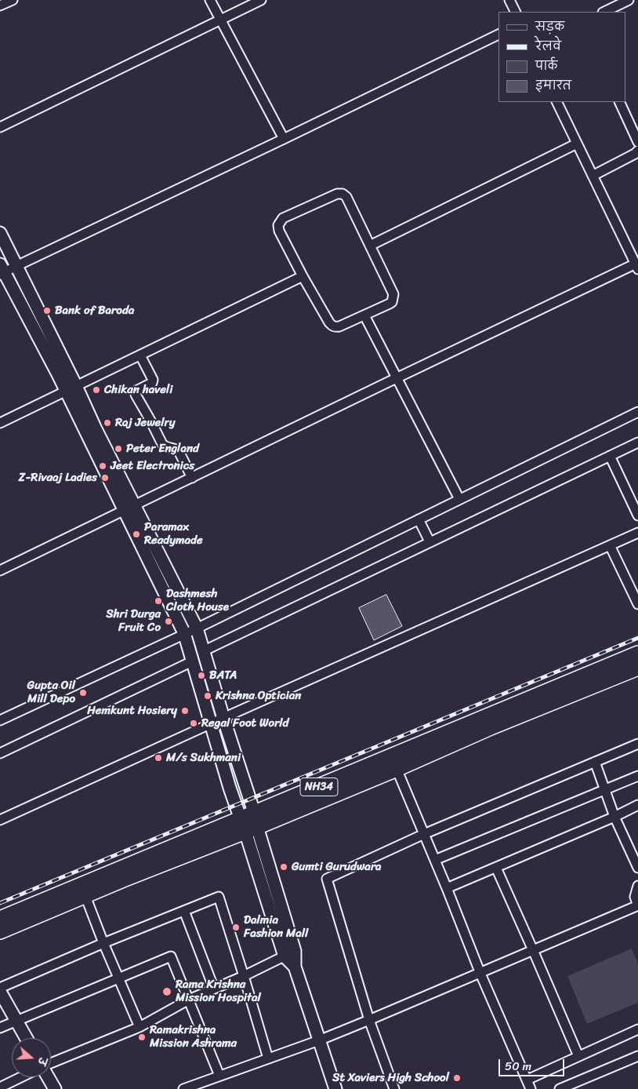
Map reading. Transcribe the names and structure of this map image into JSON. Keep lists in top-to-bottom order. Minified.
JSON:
{"streets":{"highway":["NH34"]},"places":["Bank of Baroda","Chikan haveli","Raj Jewelry","Peter England","Jeet Electronics","Z-Rivaaj Ladies","Paramax Readymade","Dashmesh Cloth House","Shri Durga Fruit Co","BATA","Gupta Oil Mill Depo","Krishna Optician","Hemkunt Hosiery","Regal Foot World","M/s Sukhmani","Gumti Gurudwara","Dalmia Fashion Mall","Rama Krishna Mission Hospital","Ramakrishna Mission Ashrama","St Xaviers High School"],"legend":["सड़क","रेलवे","पार्क","इमारत"],"scale_bar":"50 m","north":"right"}
